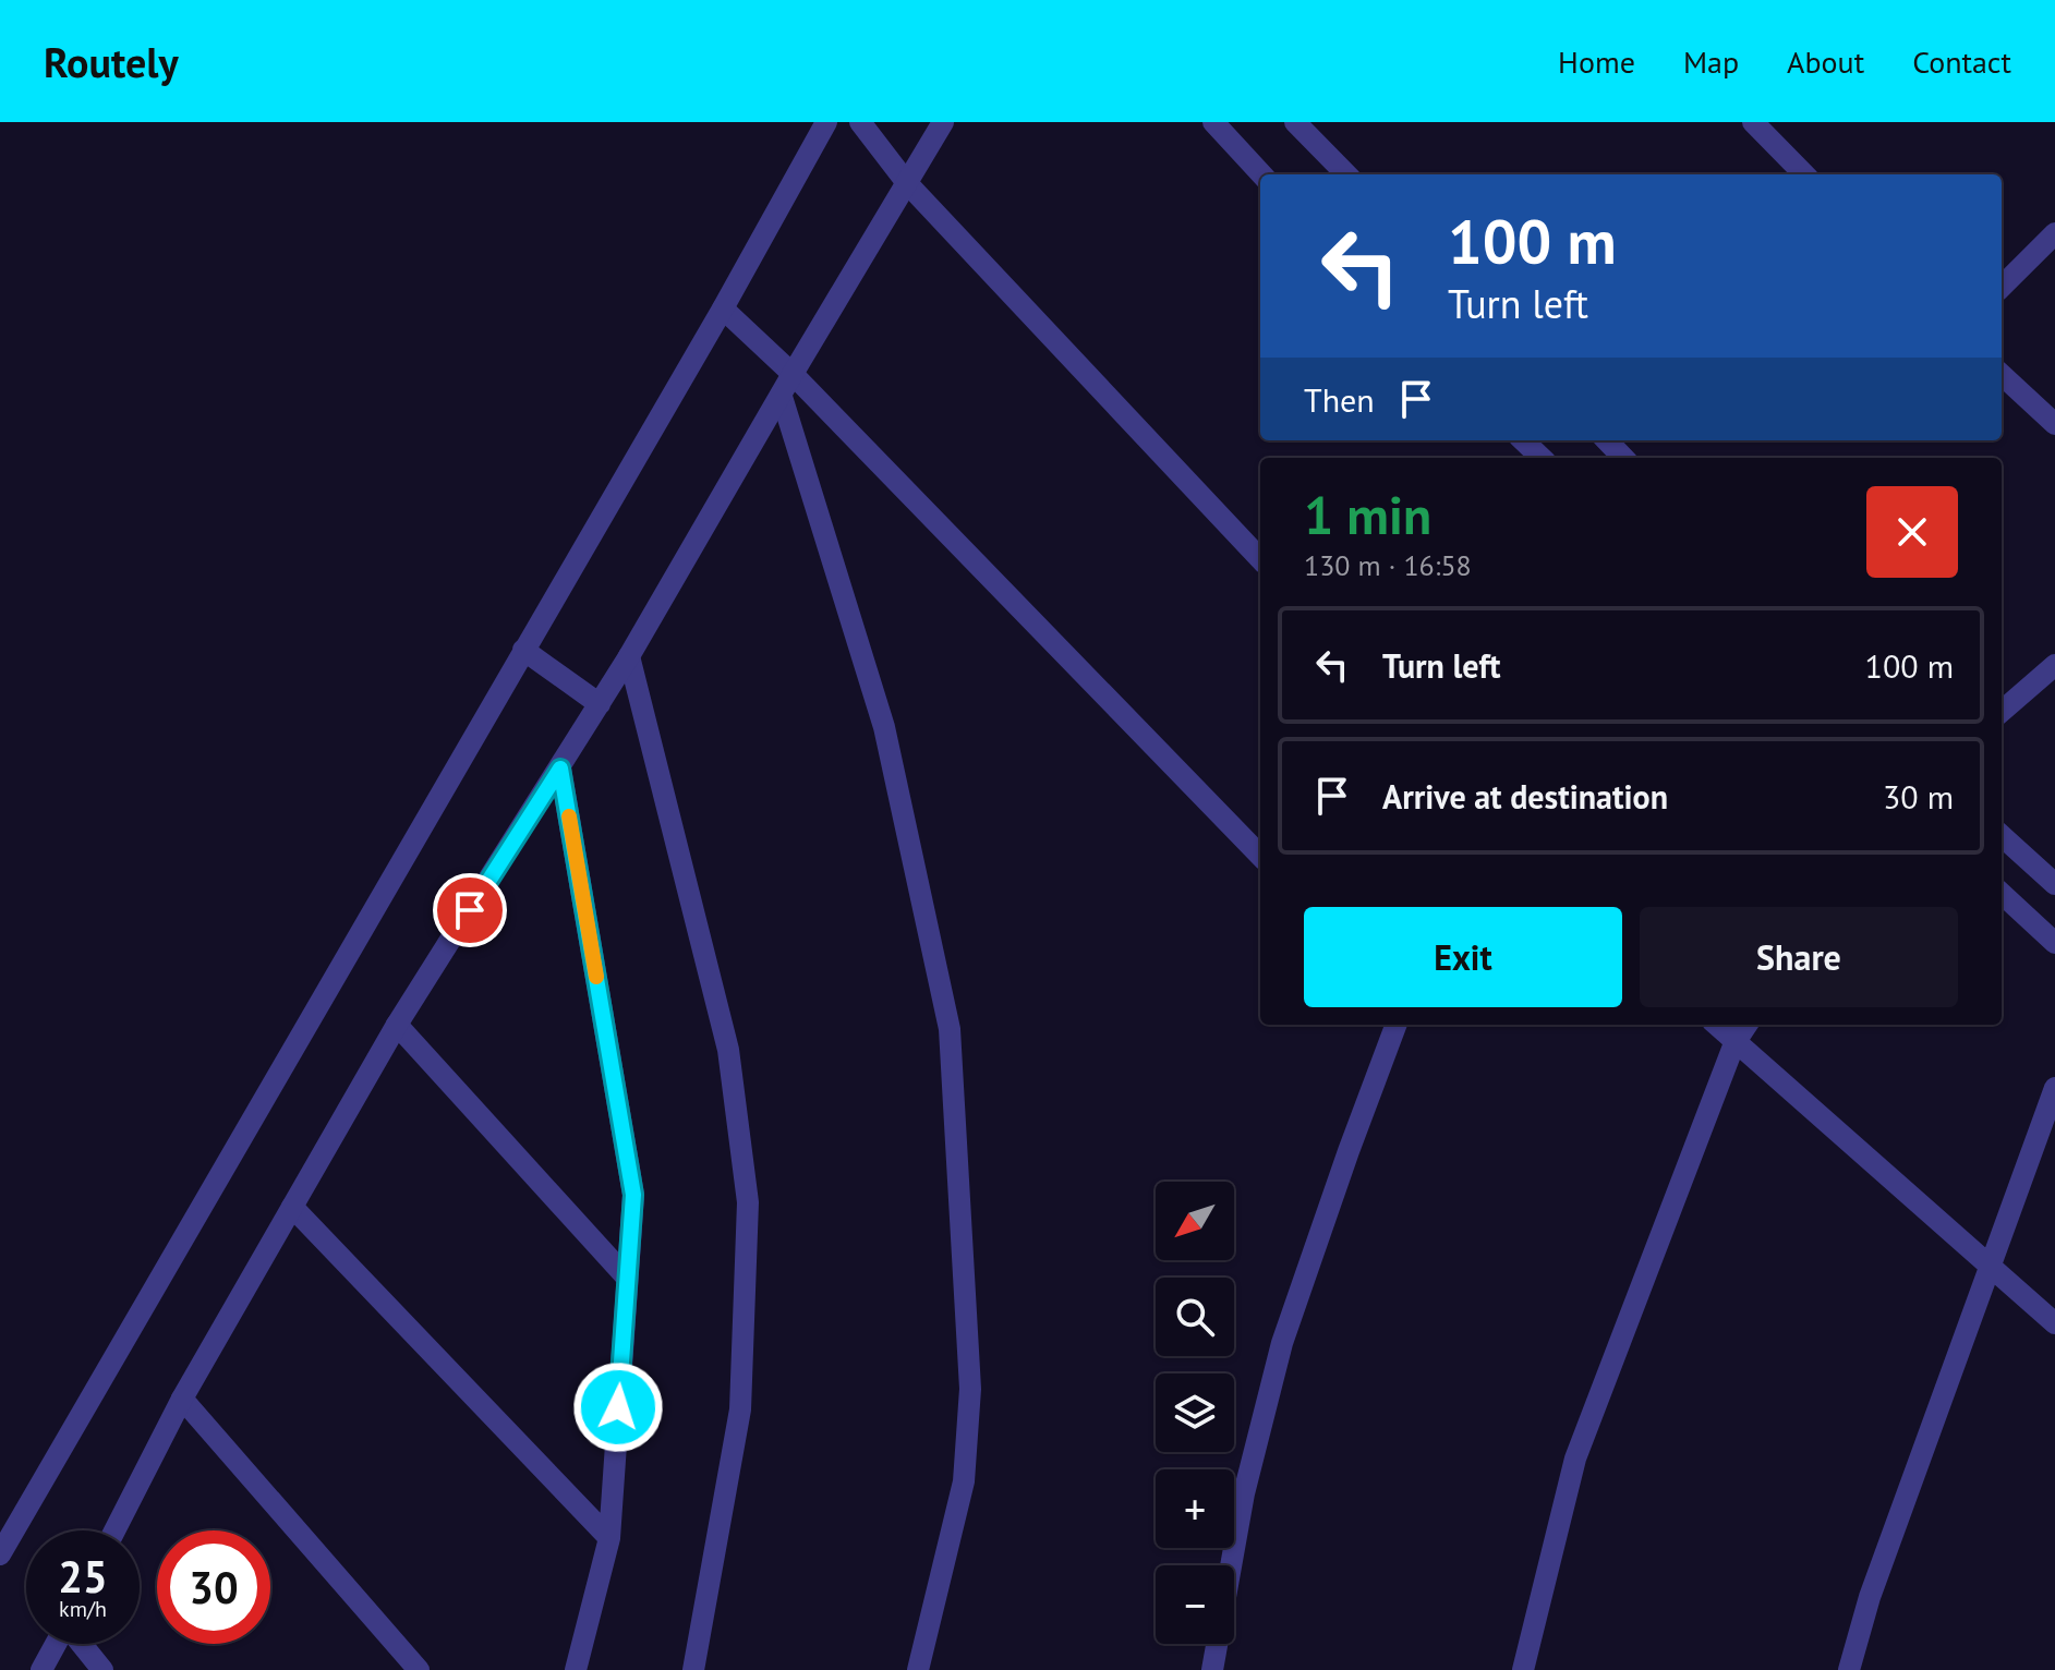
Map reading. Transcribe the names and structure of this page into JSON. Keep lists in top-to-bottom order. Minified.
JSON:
{"north":"bottom left","page":{"header":"Routely","nav":["Home","Map","About","Contact"],"turn":["100 m","Turn left"],"then":"Then","heading":["1 min","130 m · 16:58"],"list":[{"name":"Turn left","value":"100 m"},{"name":"Arrive at destination","value":"30 m"}],"buttons":["Exit","Share"],"map_buttons":["+","−"],"speed":"25 km/h","limit":"30"}}
